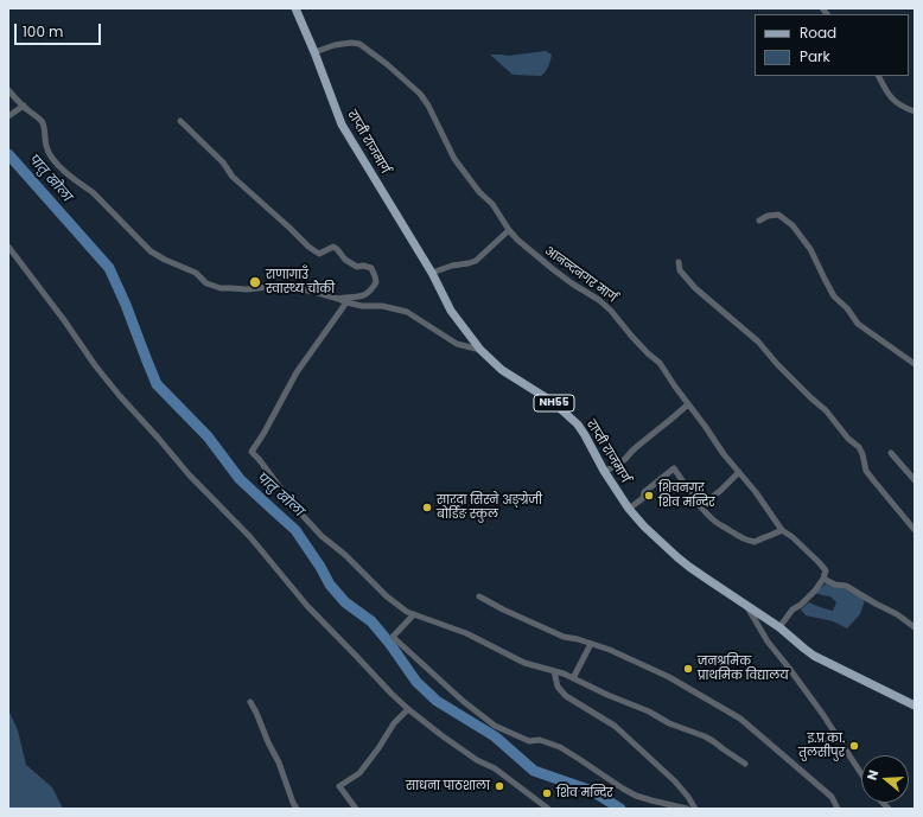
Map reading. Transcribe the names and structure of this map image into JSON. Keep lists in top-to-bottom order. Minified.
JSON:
{"streets":{"main road":["राप्ती राजमार्ग","NH55"],"street":["आनन्दनगर मार्ग"]},"crossings":[["राप्ती राजमार्ग","आनन्दनगर मार्ग"]],"water":["पातु खोला"],"places":["राणागाउँ स्वास्थ्य चौकी","शिवनगर शिव मन्दिर","सारदा सिस्ने अङ्ग्रेजी बोर्डिङ स्कुल","जनश्रमिक प्राथमिक विद्यालय","इ.प्र.का. तुलसीपुर","साधना पाठशाला","शिव मन्दिर"],"legend":["Road","Park"],"scale_bar":"100 m","north":"left"}
